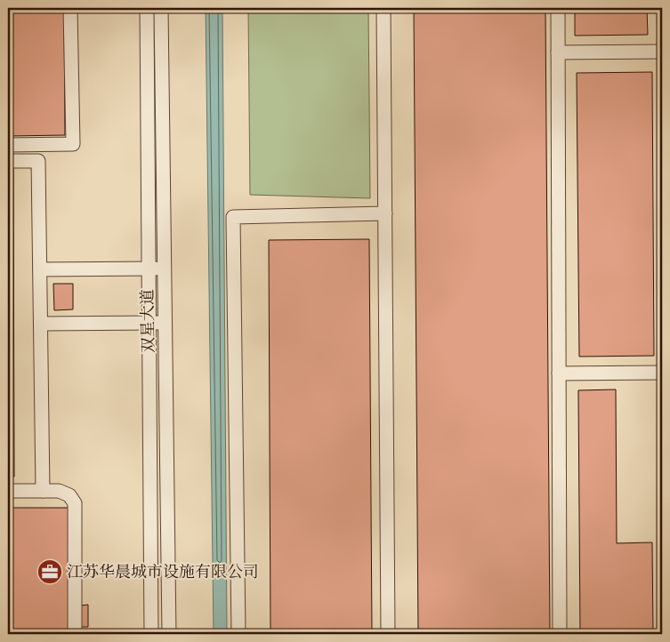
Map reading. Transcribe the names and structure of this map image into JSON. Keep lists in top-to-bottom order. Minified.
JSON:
{"streets":{"street":["双星大道"]},"places":{"office":["江苏华晨城市设施有限公司"]}}
